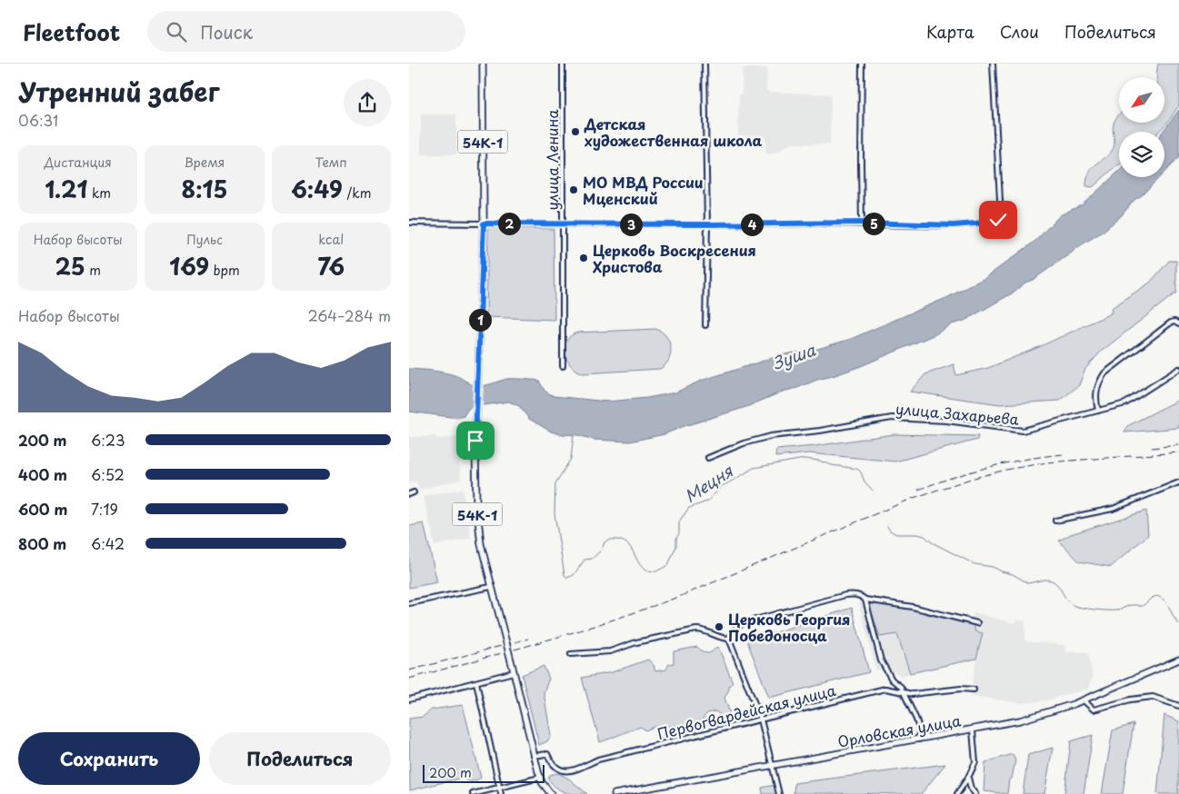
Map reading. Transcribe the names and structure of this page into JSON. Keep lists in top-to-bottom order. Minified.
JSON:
{"streets":{"main road":["54К-1","Орловская улица"],"street":["улица Ленина","улица Захарьева","Первогвардейская улица"]},"crossings":[["54К-1","Первогвардейская улица"]],"water":["Зуша","Мецня"],"places":["Детская художественная школа","МО МВД России Мценский","Церковь Воскресения Христова","Церковь Георгия Победоносца"],"scale_bar":"200 m","north":"bottom left","page":{"header":"Fleetfoot","search":"Поиск","nav":["Карта","Слои","Поделиться"],"heading":["Утренний забег","06:31"],"stats":[["Дистанция","1.21 km"],["Время","8:15"],["Темп","6:49 /km"],["Набор высоты","25 m"],["Пульс","169 bpm"],["kcal","76"]],"pins":["2","5","3","4","1"],"chart":["Набор высоты","264–284 m"],"list":[{"name":"200 m","note":"6:23"},{"name":"400 m","note":"6:52"},{"name":"600 m","note":"7:19"},{"name":"800 m","note":"6:42"}],"buttons":["Сохранить","Поделиться"],"scale":"200 m"}}
